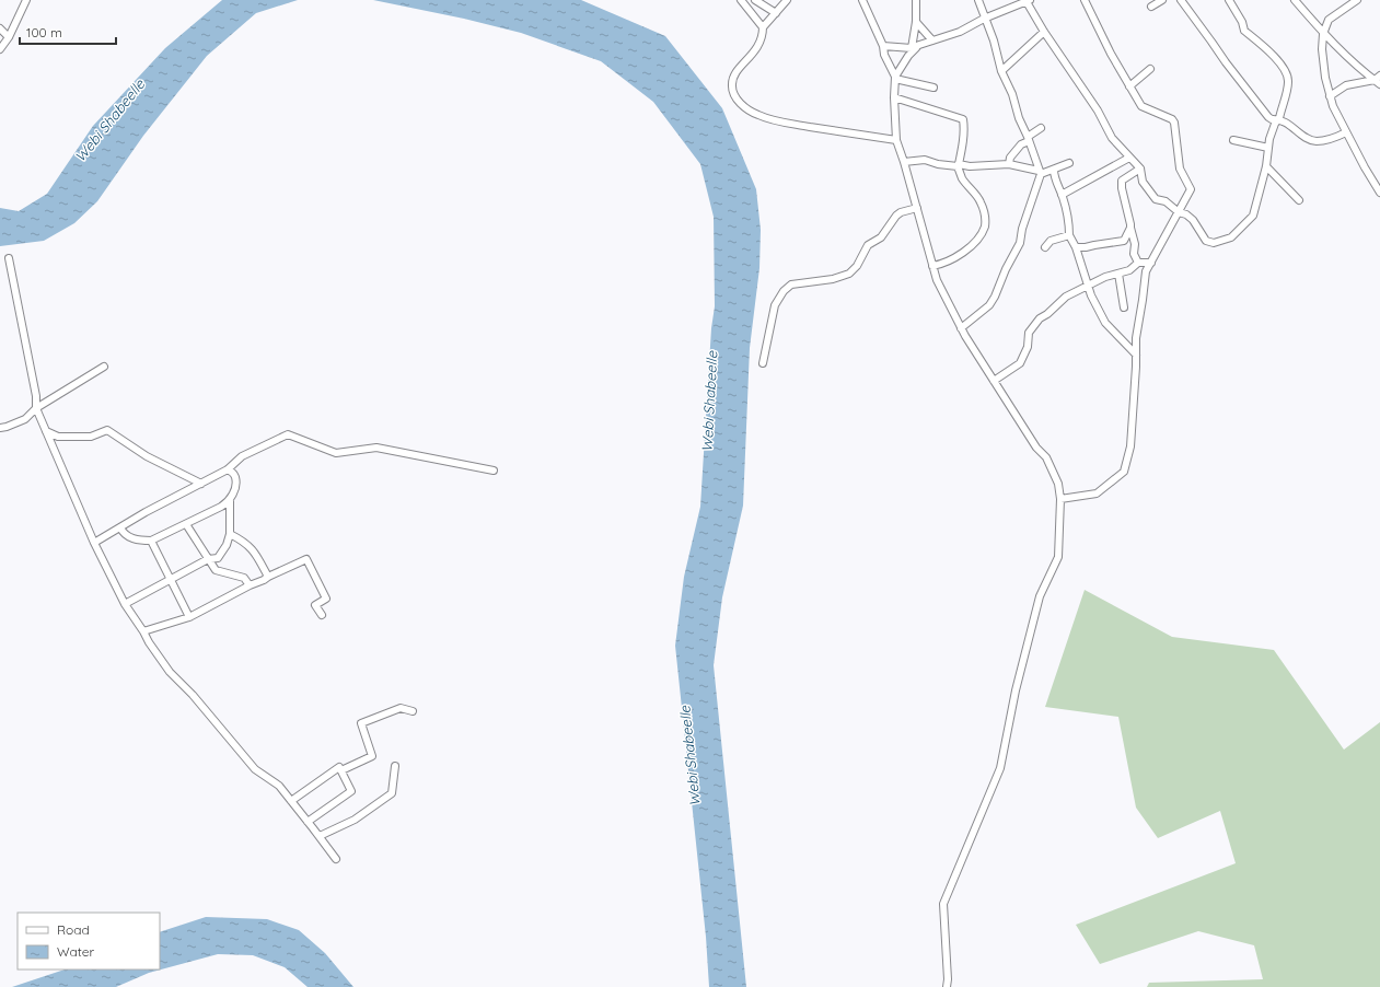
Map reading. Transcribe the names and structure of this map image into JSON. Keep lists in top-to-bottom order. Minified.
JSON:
{"water":["Webi Shabeelle"],"legend":["Road","Water"],"scale_bar":"100 m"}
